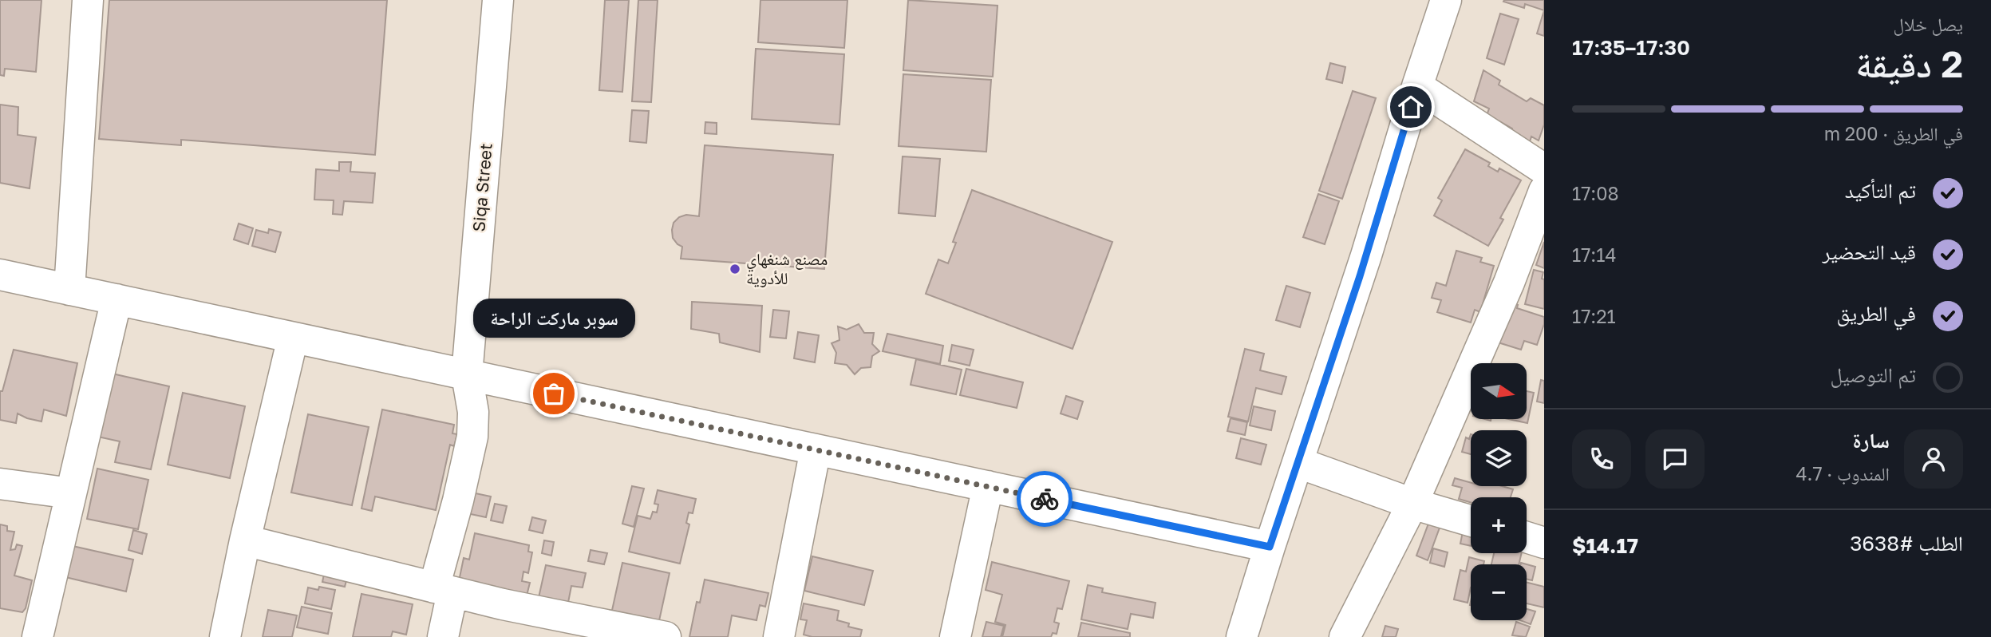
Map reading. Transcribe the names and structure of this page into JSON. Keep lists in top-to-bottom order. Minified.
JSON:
{"streets":{"street":["Siqa Street"]},"places":["مصنع شنغهاي للأدوية","سوبر ماركت الراحة"],"north":"right","page":{"heading":["2 دقيقة","يصل خلال","17:30–17:35"],"panel":["سارة","المندوب · 4.7","الطلب #3638","$14.17"],"bar":"في الطريق · 200 m","list":[["تم التأكيد","17:08"],["قيد التحضير","17:14"],["في الطريق","17:21"],"تم التوصيل"],"bubble":"سوبر ماركت الراحة","map_buttons":["+","−"]}}
